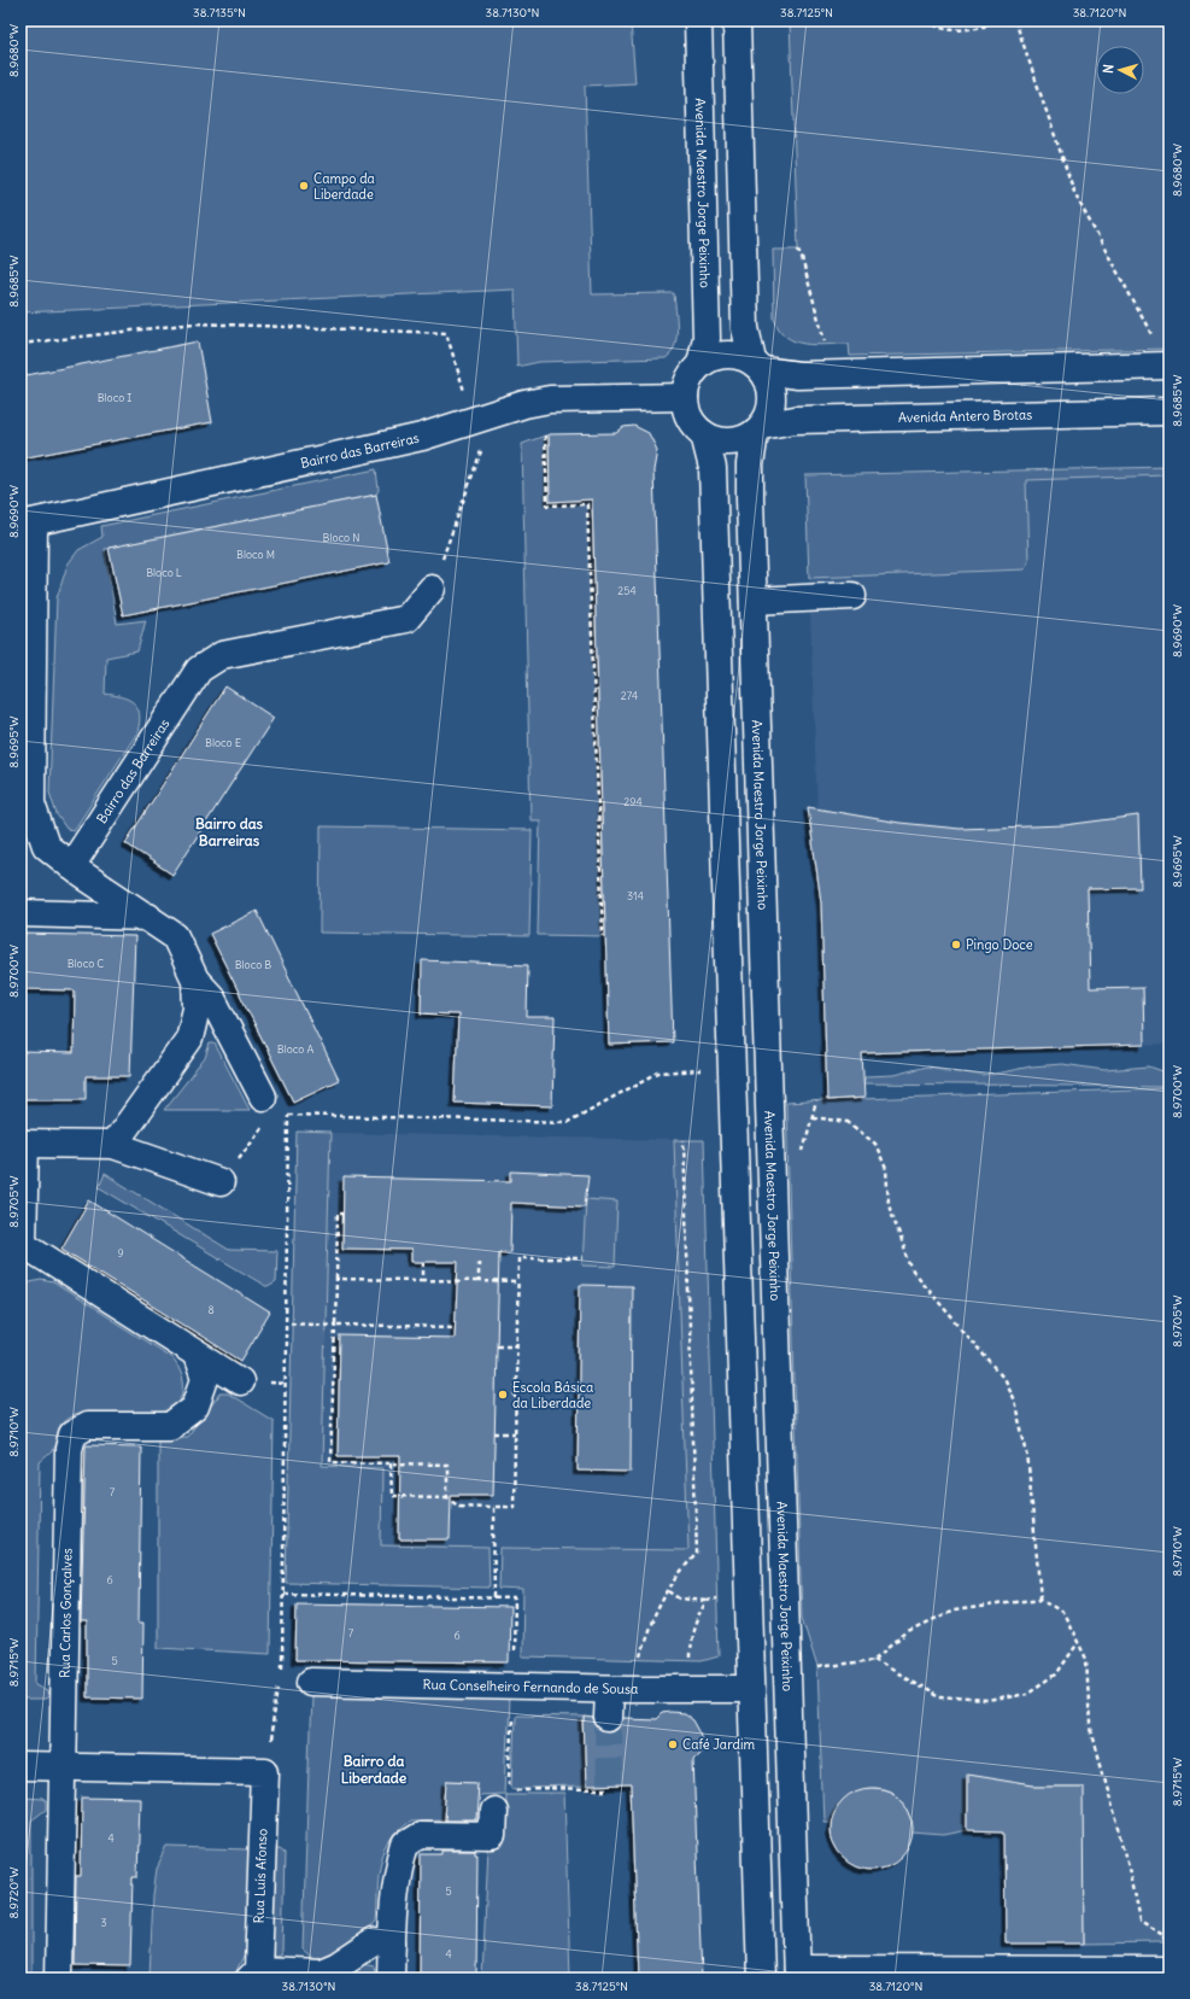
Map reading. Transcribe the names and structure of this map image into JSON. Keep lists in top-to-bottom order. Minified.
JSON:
{"streets":{"street":["Avenida Maestro Jorge Peixinho","Avenida Antero Brotas","Bairro das Barreiras","Rua Carlos Gonçalves","Rua Conselheiro Fernando de Sousa","Rua Luís Afonso"]},"crossings":[["Avenida Maestro Jorge Peixinho","Avenida Antero Brotas"],["Avenida Maestro Jorge Peixinho","Bairro das Barreiras"],["Avenida Antero Brotas","Bairro das Barreiras"]],"districts":["Bairro das Barreiras","Bairro da Liberdade"],"places":["Campo da Liberdade","Pingo Doce","Escola Básica da Liberdade","Café Jardim"],"house_numbers":["Bloco I","Bloco N","Bloco M","Bloco L","254","274","Bloco E","294","314","Bloco C","Bloco B","Bloco A","9","8","7","6","7","6","5","4","5","3","4"],"north":"left","coordinates":["38.7135°N","38.7130°N","38.7125°N","38.7120°N","8.9680°W","8.9685°W","8.9690°W","8.9695°W","8.9700°W","8.9705°W","8.9710°W","8.9715°W","8.9720°W"]}
